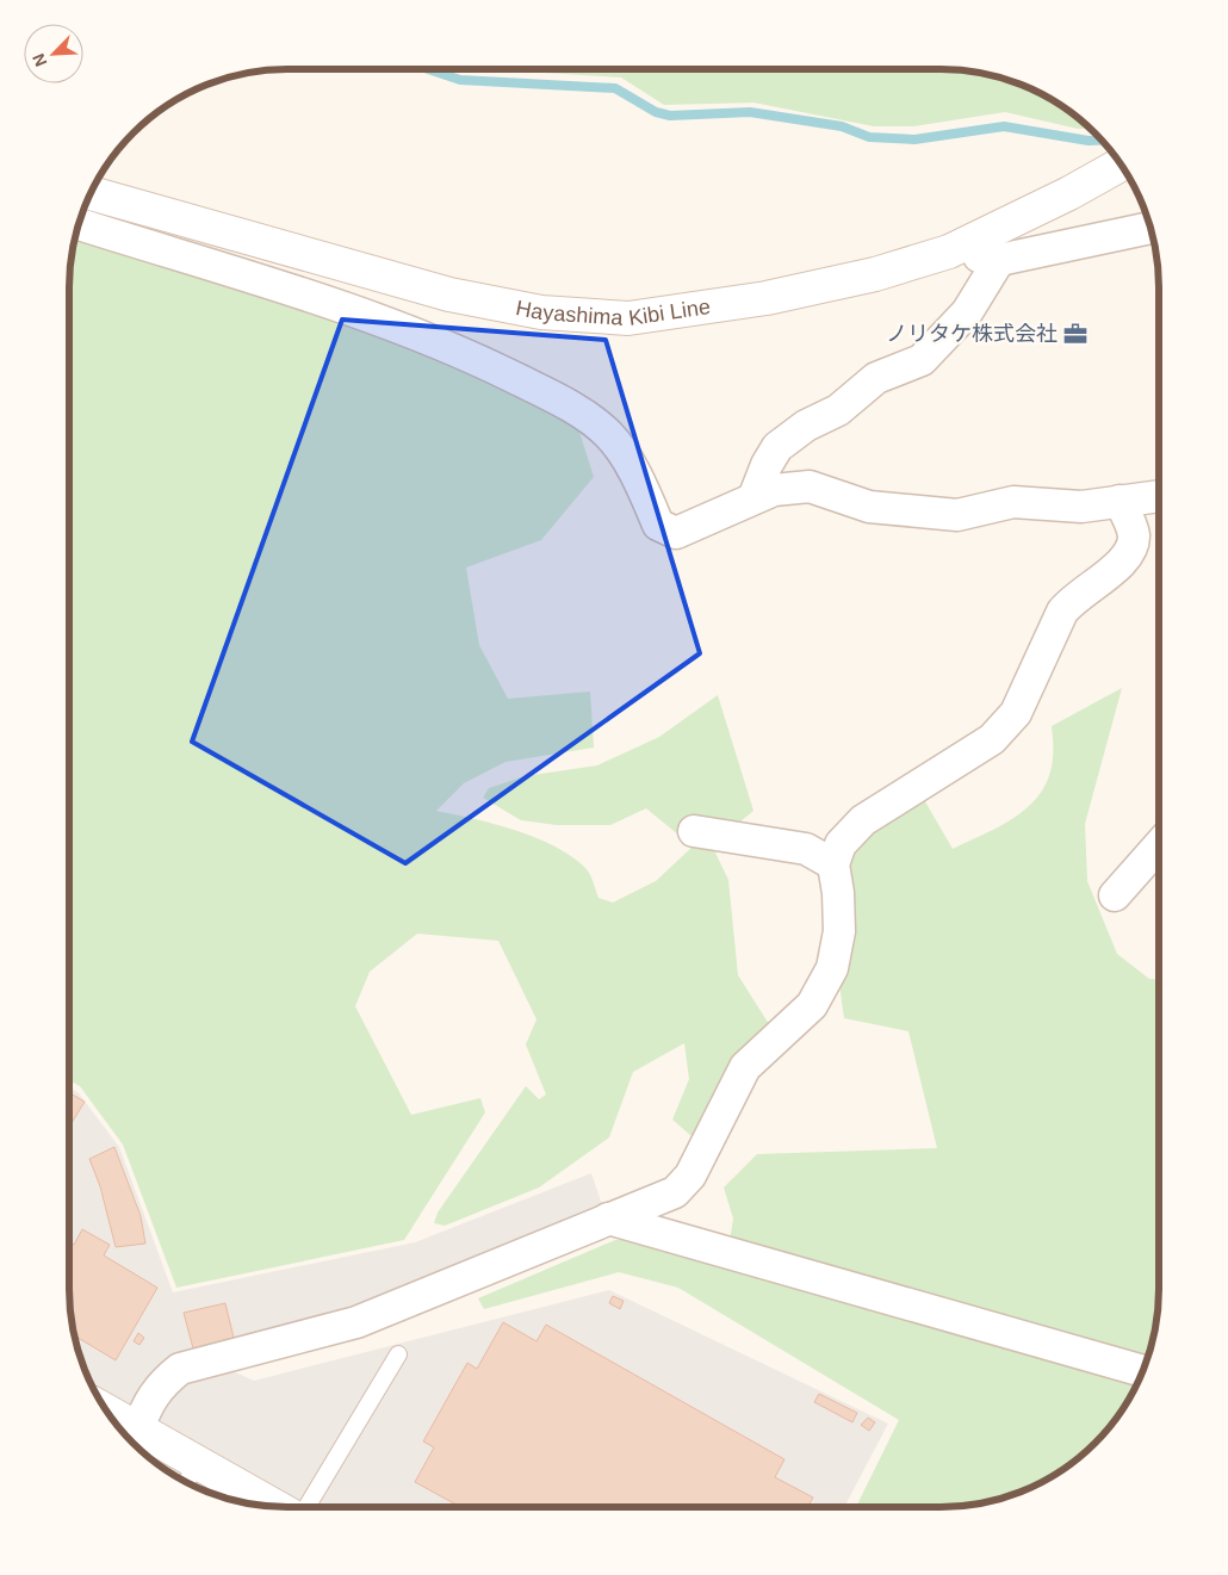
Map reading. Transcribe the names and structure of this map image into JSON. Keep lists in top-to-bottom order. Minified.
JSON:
{"streets":{"main road":["Hayashima Kibi Line"]},"places":{"office":["ノリタケ株式会社"]},"north":"bottom left"}
